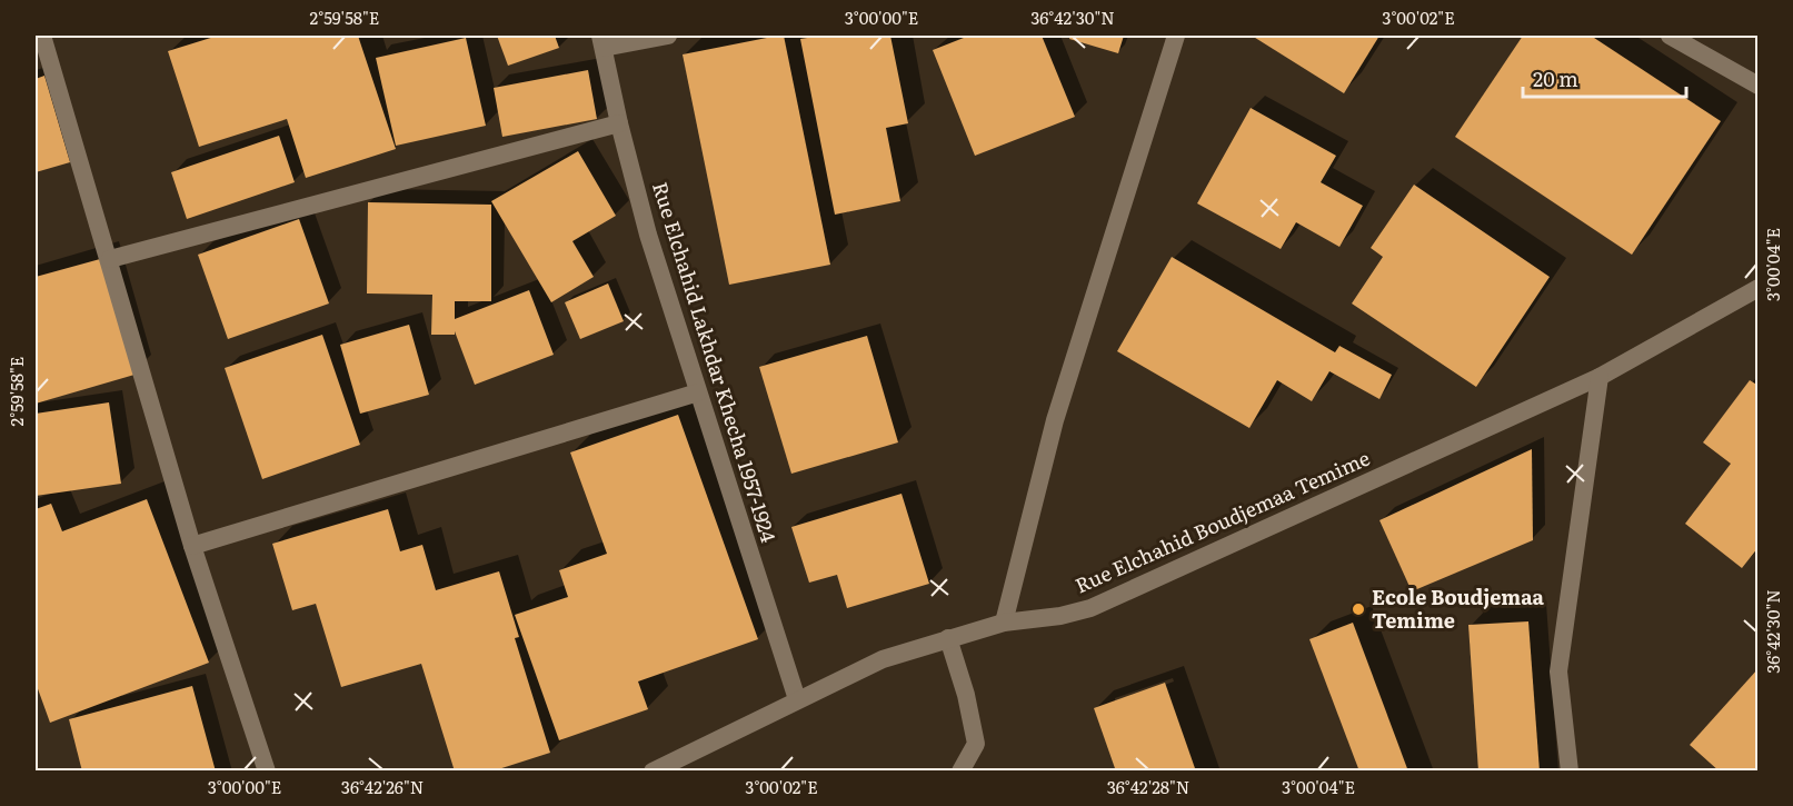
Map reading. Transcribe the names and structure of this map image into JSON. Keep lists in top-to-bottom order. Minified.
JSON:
{"streets":{"street":["Rue Elchahid Lakhdar Khecha 1957-1924","Rue Elchahid Boudjemaa Temime"]},"crossings":[["Rue Elchahid Lakhdar Khecha 1957-1924","Rue Elchahid Boudjemaa Temime"]],"places":["Ecole Boudjemaa Temime"],"scale_bar":"20 m","coordinates":["2°59'58\"E","3°00'00\"E","36°42'30\"N","3°00'02\"E","3°00'04\"E","36°42'26\"N","36°42'28\"N"]}
